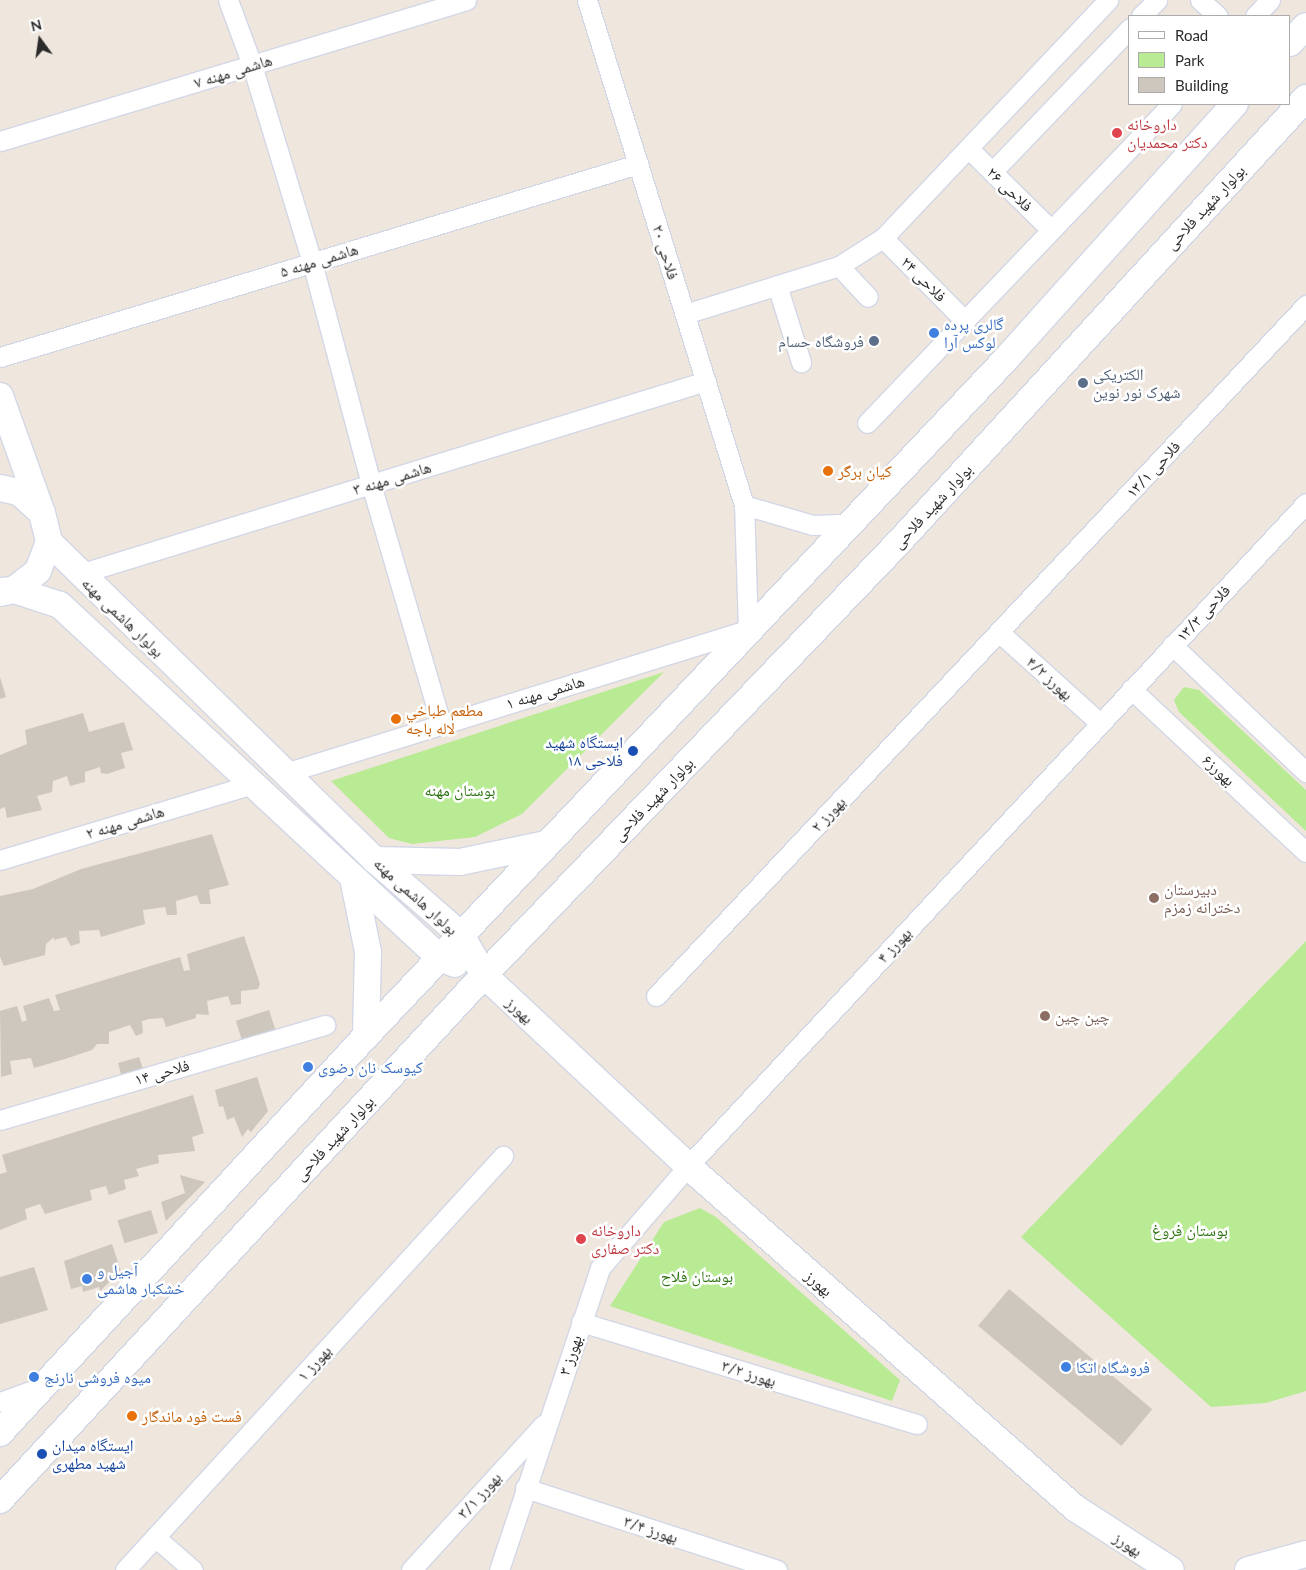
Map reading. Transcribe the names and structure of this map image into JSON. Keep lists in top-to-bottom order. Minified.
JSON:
{"streets":{"main road":["بولوار شهید فلاحی","بولوار هاشمی مهنه","بهورز"],"street":["هاشمی مهنه ۷","فلاحی ۲۶","فلاحی ۲۰","هاشمی مهنه ۵","فلاحی ۲۴","فلاحی ۱۳/۱","هاشمی مهنه ۳","فلاحی ۱۳/۳","بهورز ۴/۲","هاشمی مهنه ۱","بهورز۶","بهورز ۲","هاشمی مهنه ۲","بهورز ۴","فلاحی ۱۴","بهورز ۳","بهورز ۱","بهورز ۳/۲","بهورز ۳/۱","بهورز ۳/۴"]},"crossings":[["بولوار شهید فلاحی","بولوار هاشمی مهنه"],["بولوار شهید فلاحی","بهورز"],["فلاحی ۲۰","هاشمی مهنه ۵"],["فلاحی ۲۰","هاشمی مهنه ۳"],["فلاحی ۲۰","هاشمی مهنه ۱"],["فلاحی ۱۳/۱","بهورز ۴/۲"],["فلاحی ۱۳/۱","بهورز ۲"],["هاشمی مهنه ۳","بولوار هاشمی مهنه"],["فلاحی ۱۳/۳","بهورز ۴/۲"],["فلاحی ۱۳/۳","بهورز۶"],["فلاحی ۱۳/۳","بهورز ۴"],["بولوار هاشمی مهنه","هاشمی مهنه ۱"],["بولوار هاشمی مهنه","هاشمی مهنه ۲"],["بولوار هاشمی مهنه","بهورز"],["بهورز ۴/۲","بهورز ۲"],["بهورز ۴/۲","بهورز ۴"],["بهورز ۴","بهورز"],["بهورز ۴","بهورز ۳"],["بهورز","بهورز ۳"],["بهورز ۳","بهورز ۳/۲"],["بهورز ۳","بهورز ۳/۱"],["بهورز ۳","بهورز ۳/۴"]],"parks":["بوستان مهنه","بوستان فروغ","بوستان فلاح"],"places":["داروخانه دکتر محمدیان","گالری پرده لوکس آرا","فروشگاه حسام","الکتریکی شهرک نور نوین","کیان برگر","مطعم طباخي لاله باجه","ایستگاه شهید فلاحی ۱۸","دبیرستان دخترانه زمزم","چین چین","کیوسک نان رضوی","داروخانه دکتر صفاری","آجیل و خشکبار هاشمی","فروشگاه اتکا","میوه فروشی نارنج","فست فود ماندگار","ایستگاه میدان شهید مطهری"],"legend":["Road","Park","Building"],"north":"top"}
